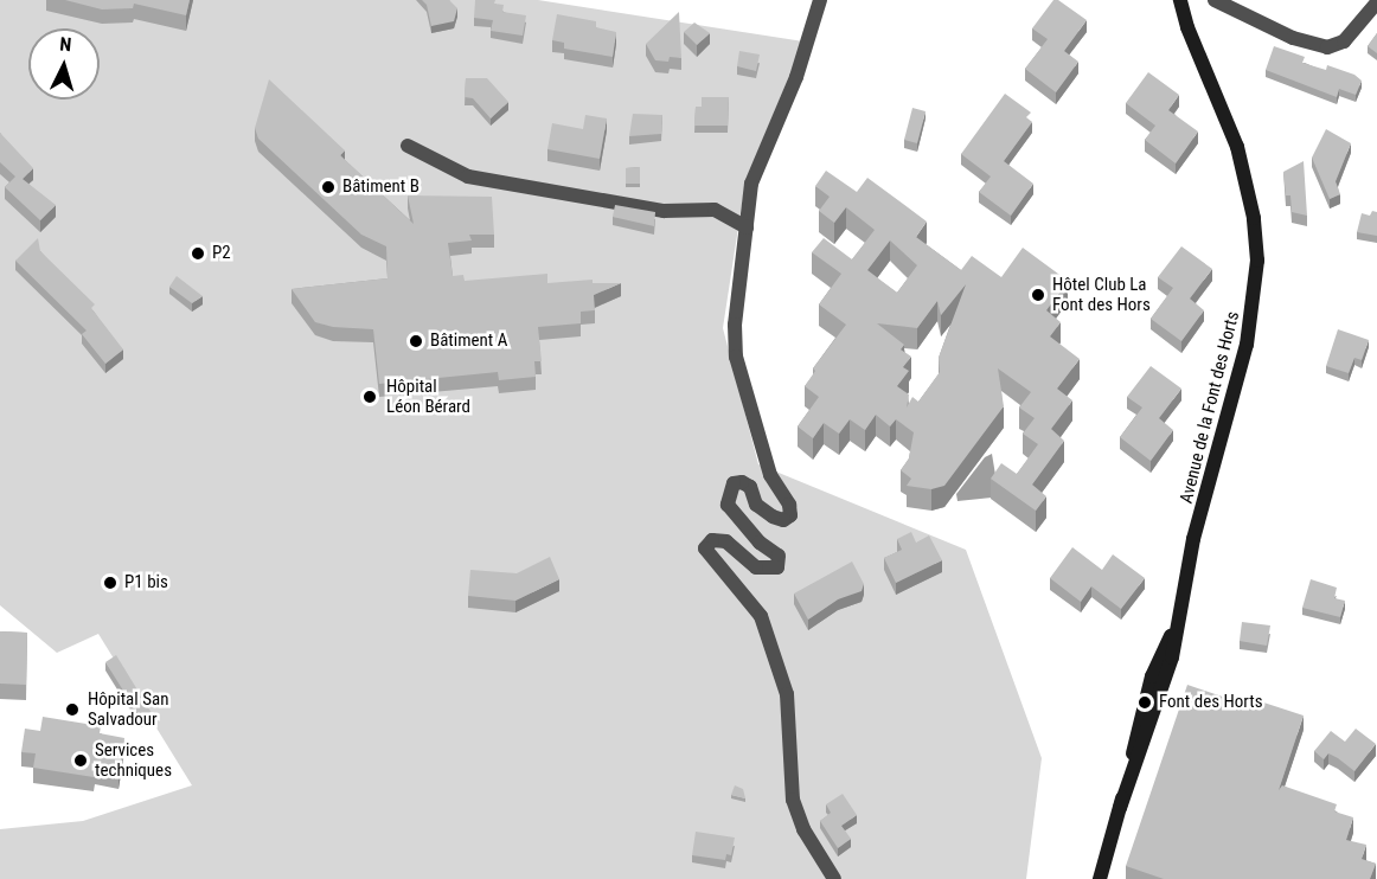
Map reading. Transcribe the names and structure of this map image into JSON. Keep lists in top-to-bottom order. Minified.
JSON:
{"streets":{"main road":["Avenue de la Font des Horts"]},"places":["Bâtiment B","P2","Hôtel Club La Font des Hors","Bâtiment A","Hôpital Léon Bérard","P1 bis","Font des Horts","Hôpital San Salvadour","Services techniques"],"north":"top"}
